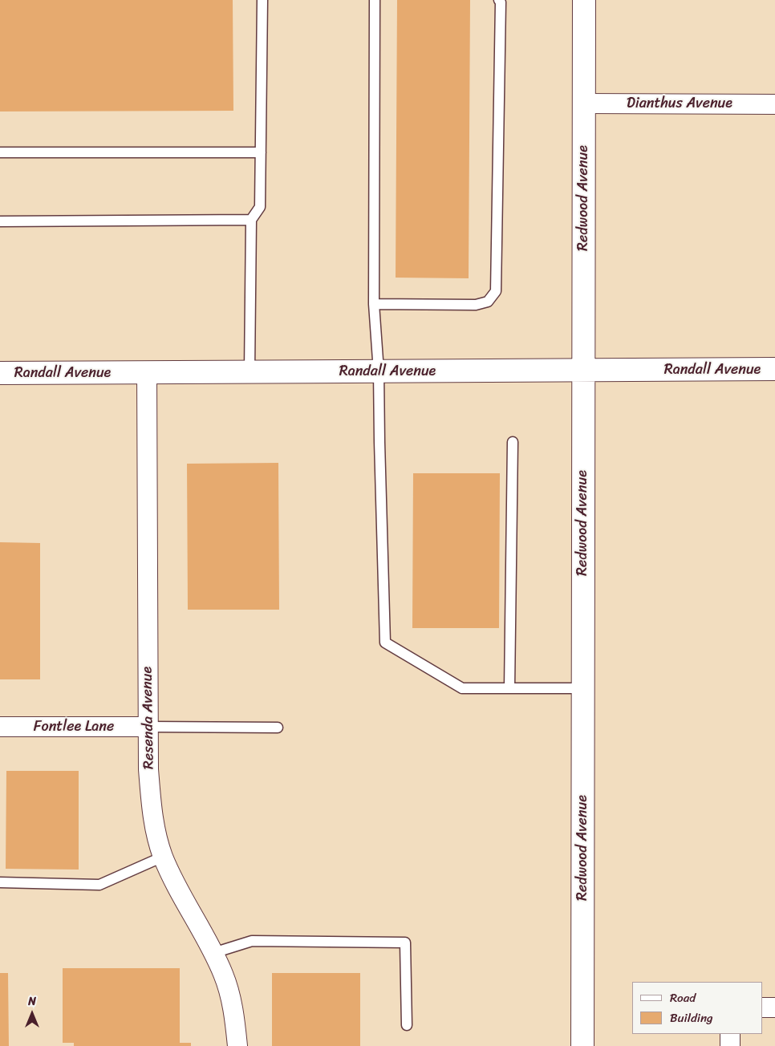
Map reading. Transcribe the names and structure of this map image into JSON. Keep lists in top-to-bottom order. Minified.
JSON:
{"streets":{"street":["Dianthus Avenue","Redwood Avenue","Randall Avenue","Resenda Avenue","Fontlee Lane"]},"crossings":[["Dianthus Avenue","Redwood Avenue"],["Redwood Avenue","Randall Avenue"],["Randall Avenue","Resenda Avenue"],["Resenda Avenue","Fontlee Lane"]],"legend":["Road","Building"],"north":"top"}
